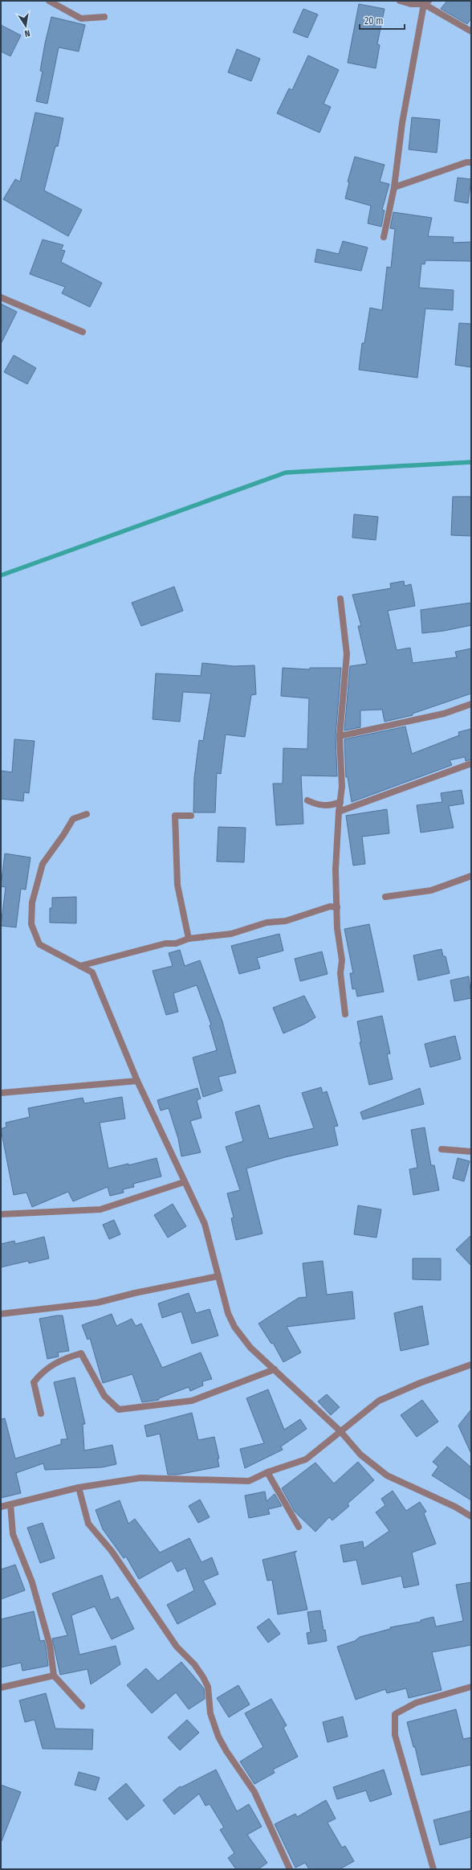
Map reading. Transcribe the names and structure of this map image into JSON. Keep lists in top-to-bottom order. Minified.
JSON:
{"scale_bar":"20 m","north":"bottom"}
